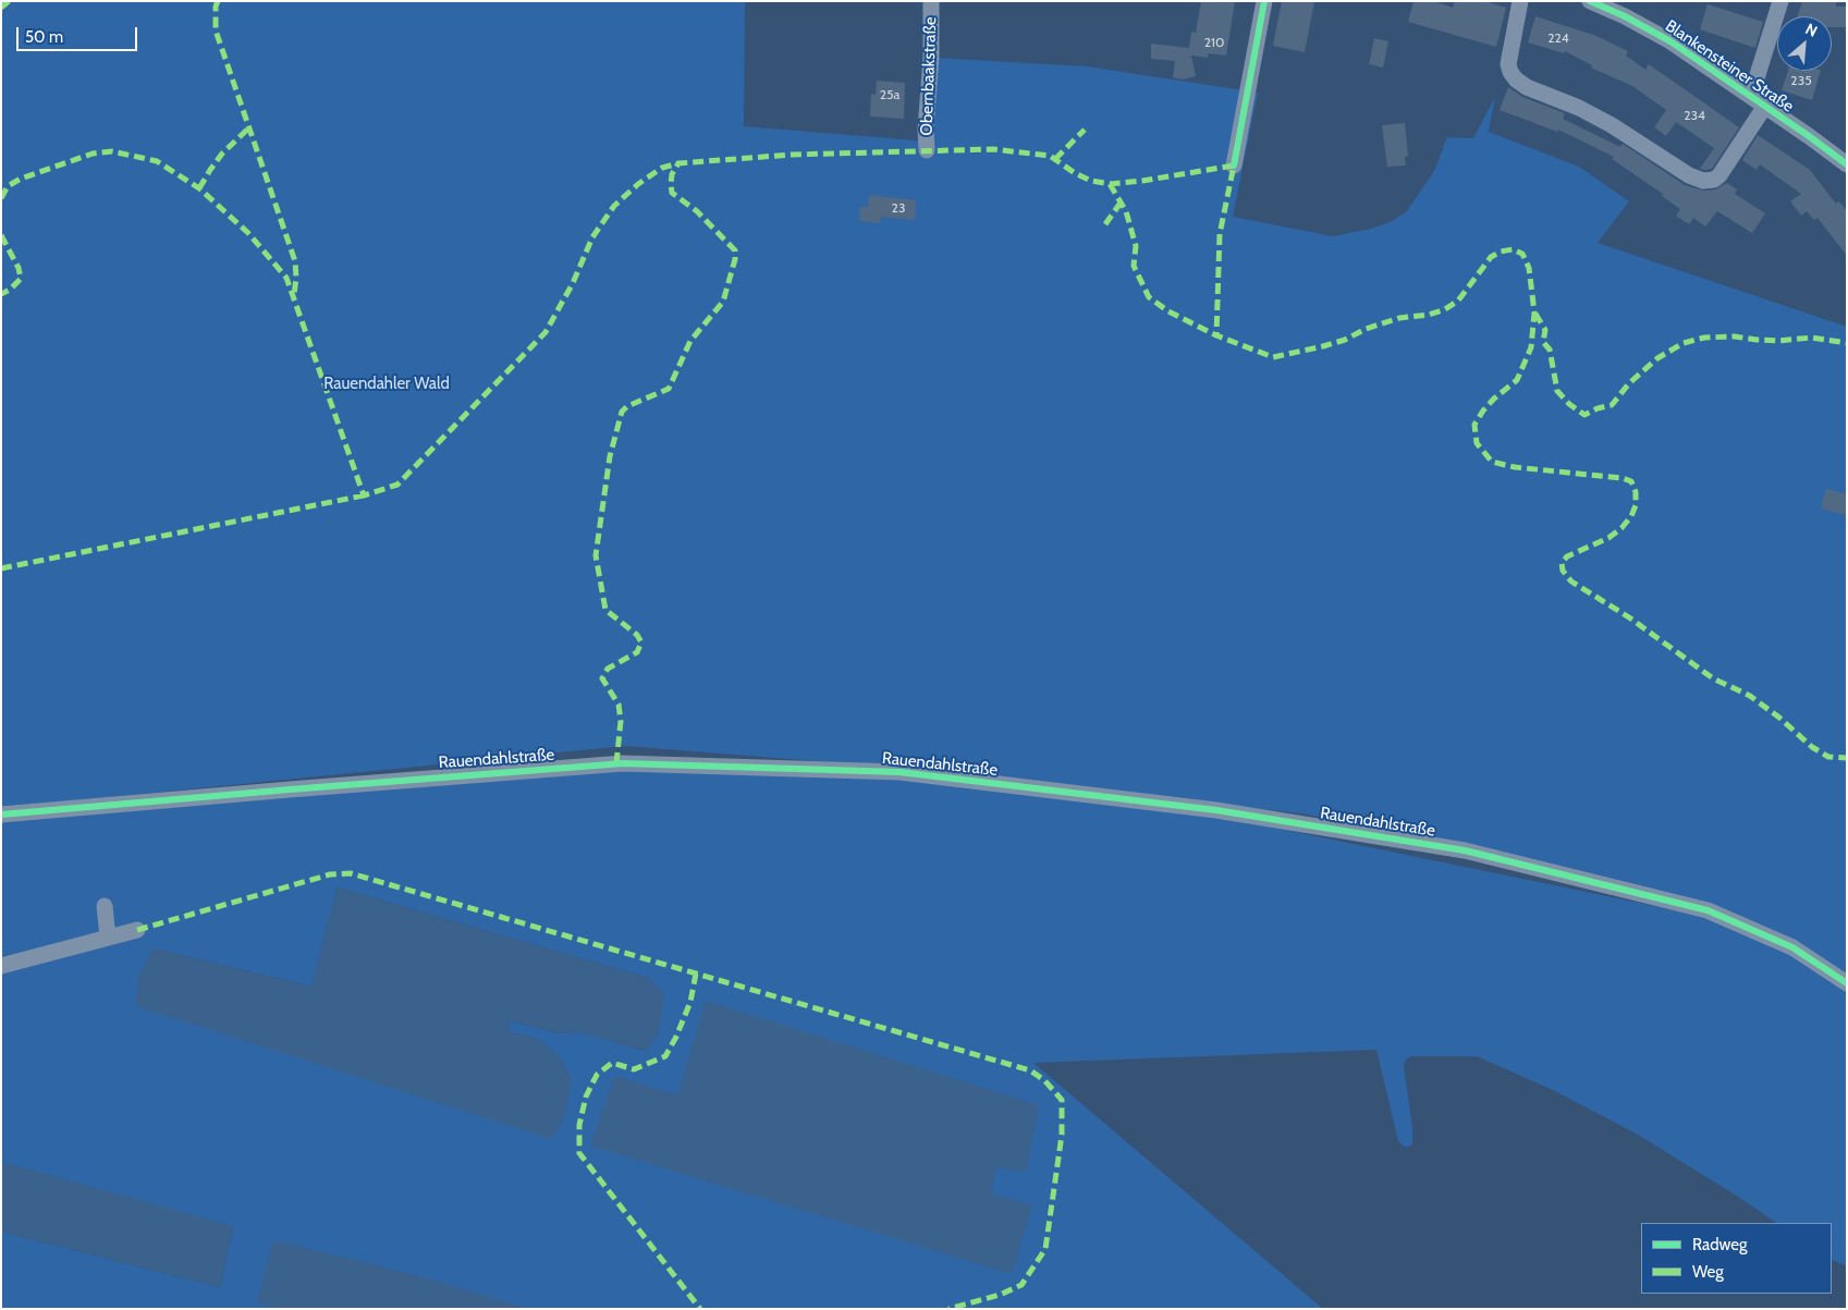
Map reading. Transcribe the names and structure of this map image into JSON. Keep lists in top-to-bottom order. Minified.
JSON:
{"streets":{"street":["Blankensteiner Straße","Obernbaakstraße","Rauendahlstraße"]},"parks":["Rauendahler Wald"],"house_numbers":["224","210","235","25a","234","23"],"legend":["Radweg","Weg"],"scale_bar":"50 m","north":"top right"}
